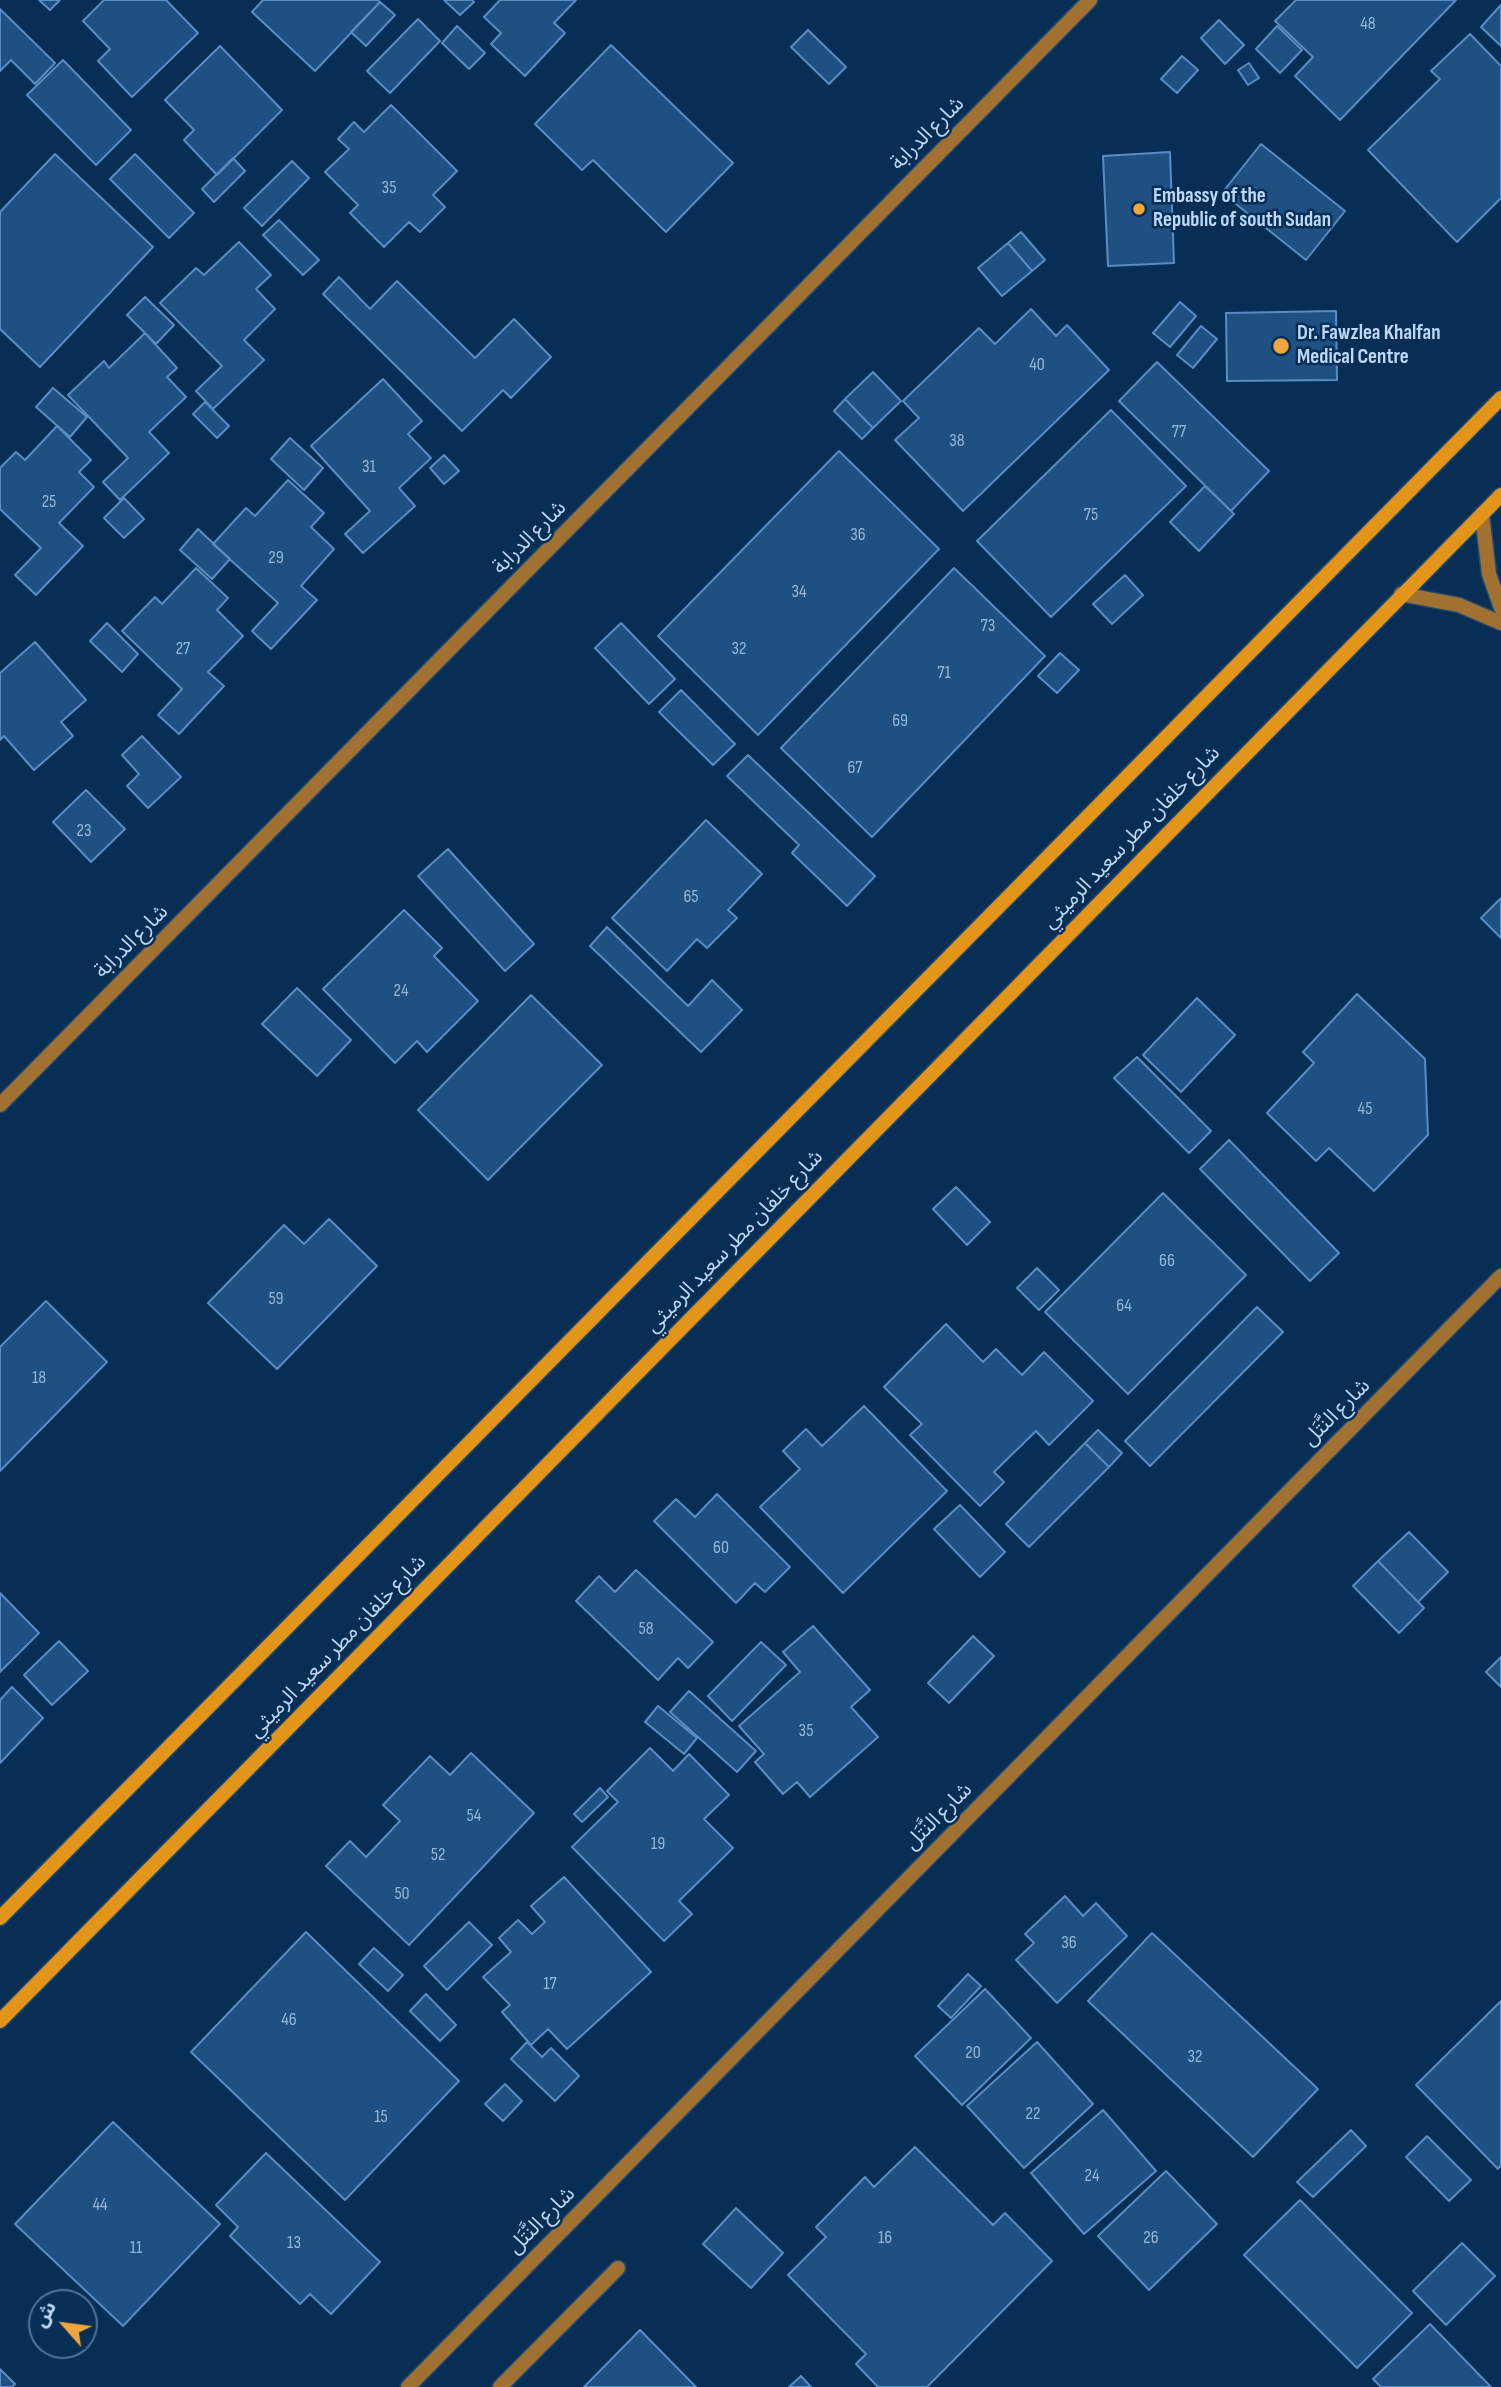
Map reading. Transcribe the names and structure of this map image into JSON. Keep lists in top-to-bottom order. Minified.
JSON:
{"streets":{"street":["شارع الدرابة","شارع خلفان مطر سعيد الرميثي","شارع النَّتَل"]},"places":["Embassy of the Republic of south Sudan","Dr. Fawzlea Khalfan Medical Centre"],"house_numbers":["48","35","40","77","38","31","25","75","36","29","34","73","27","32","71","69","67","23","65","24","45","66","59","64","18","60","58","35","54","19","52","50","36","17","46","20","32","22","15","24","44","16","26","13","11"],"north":"top left"}
